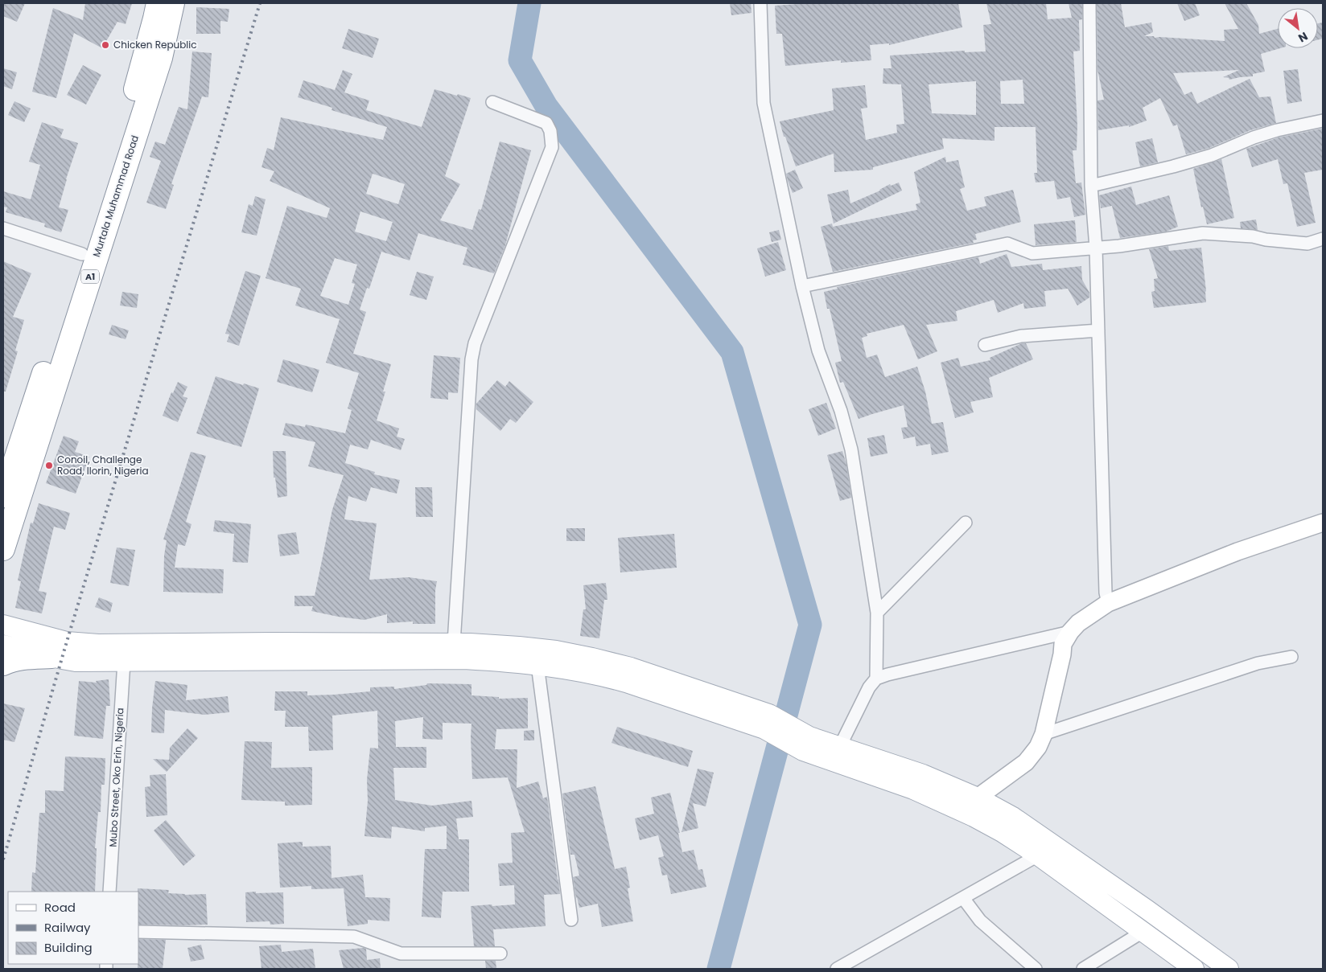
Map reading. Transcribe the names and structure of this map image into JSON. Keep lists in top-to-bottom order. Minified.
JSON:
{"streets":{"highway":["Murtala Muhammad Road","A1"],"street":["Mubo Street, Oko Erin, Nigeria"]},"places":["Chicken Republic","Conoil, Challenge Road, Ilorin, Nigeria"],"legend":["Road","Railway","Building"],"north":"bottom right"}
